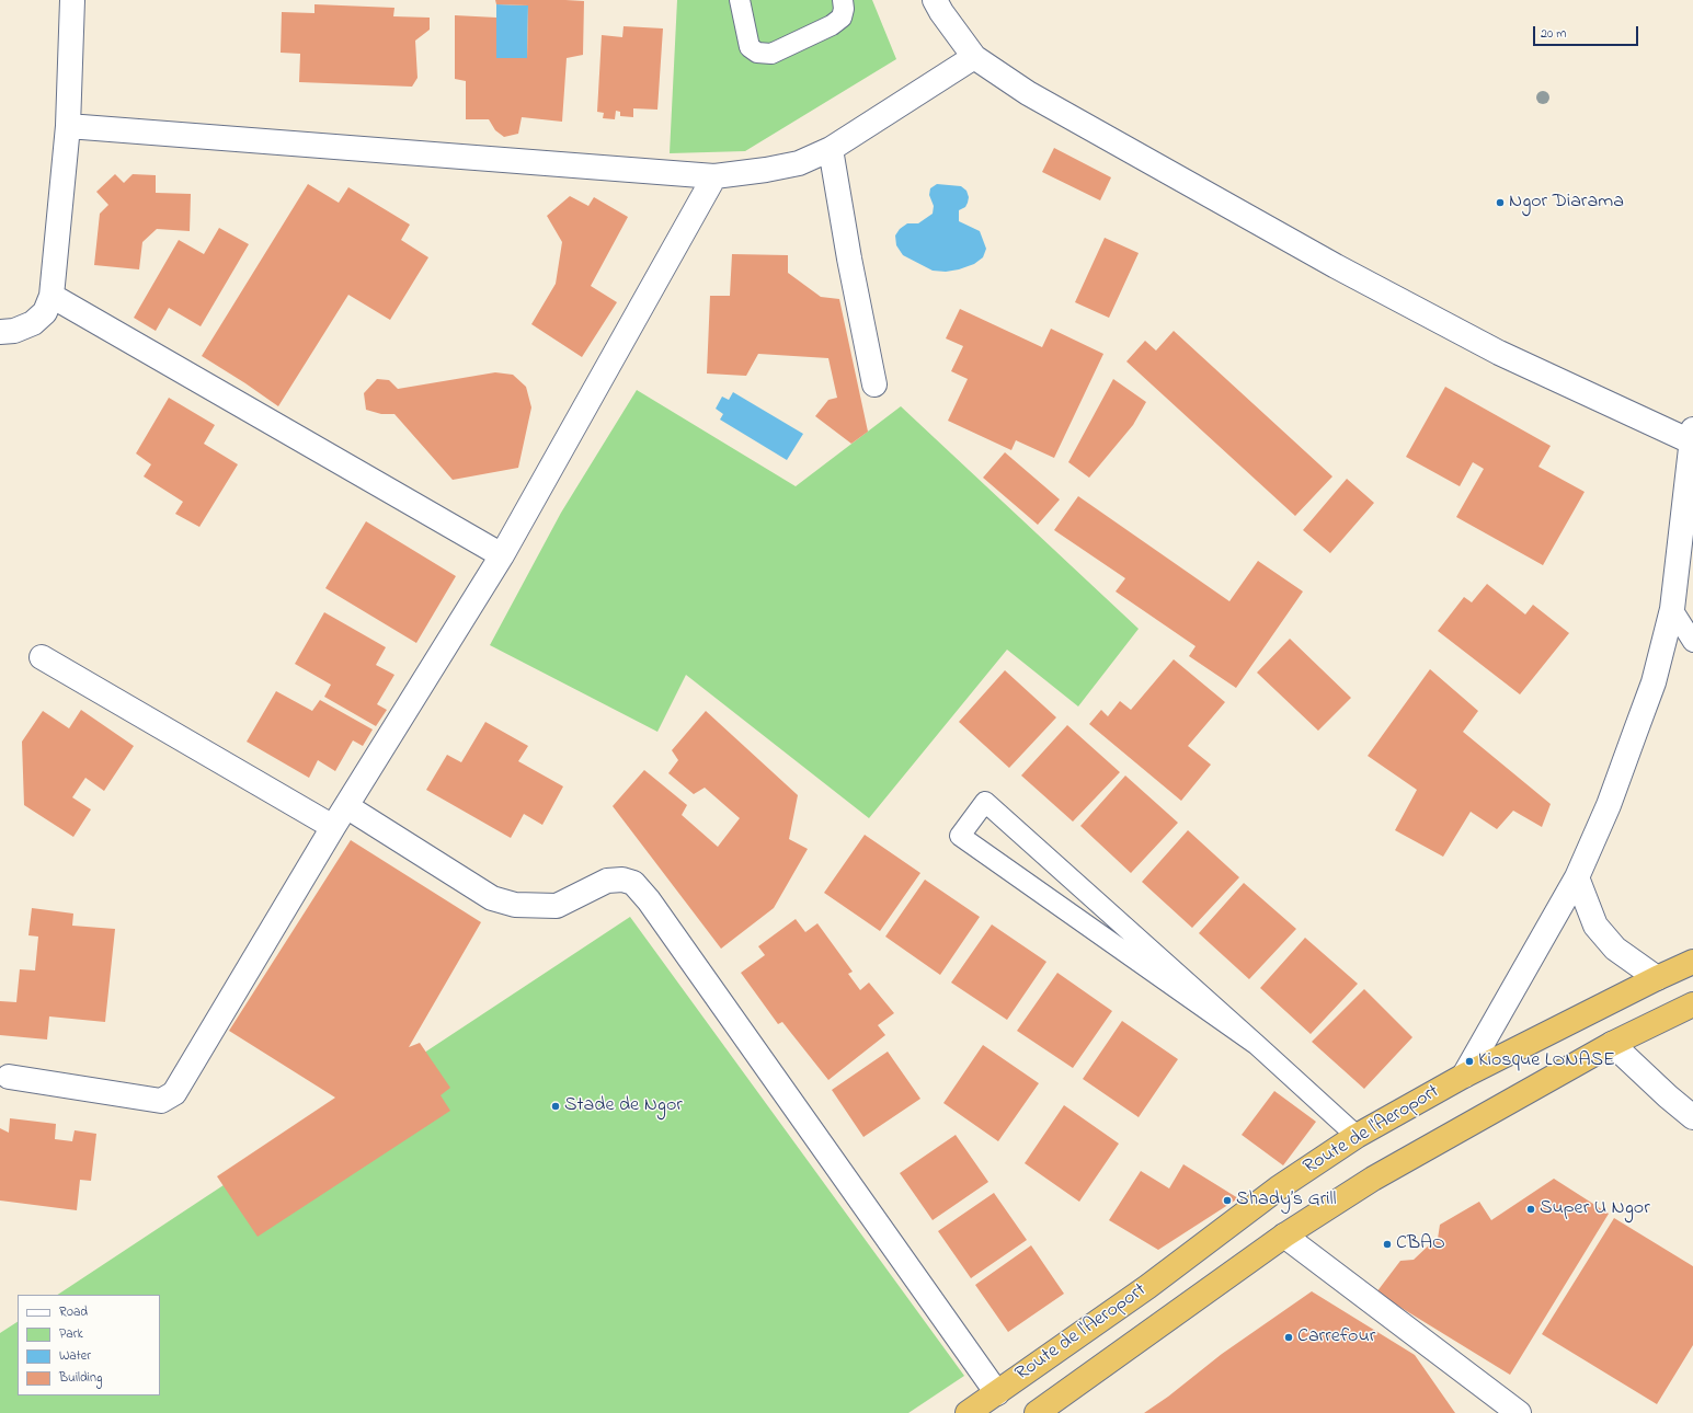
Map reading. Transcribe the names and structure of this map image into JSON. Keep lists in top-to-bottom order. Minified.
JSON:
{"streets":{"highway":["Route de l'Aeroport"]},"places":["Ngor Diarama","Kiosque LONASE","Stade de Ngor","Shady’s Grill","Super U Ngor","CBAO","Carrefour"],"legend":["Road","Park","Water","Building"],"scale_bar":"20 m"}
